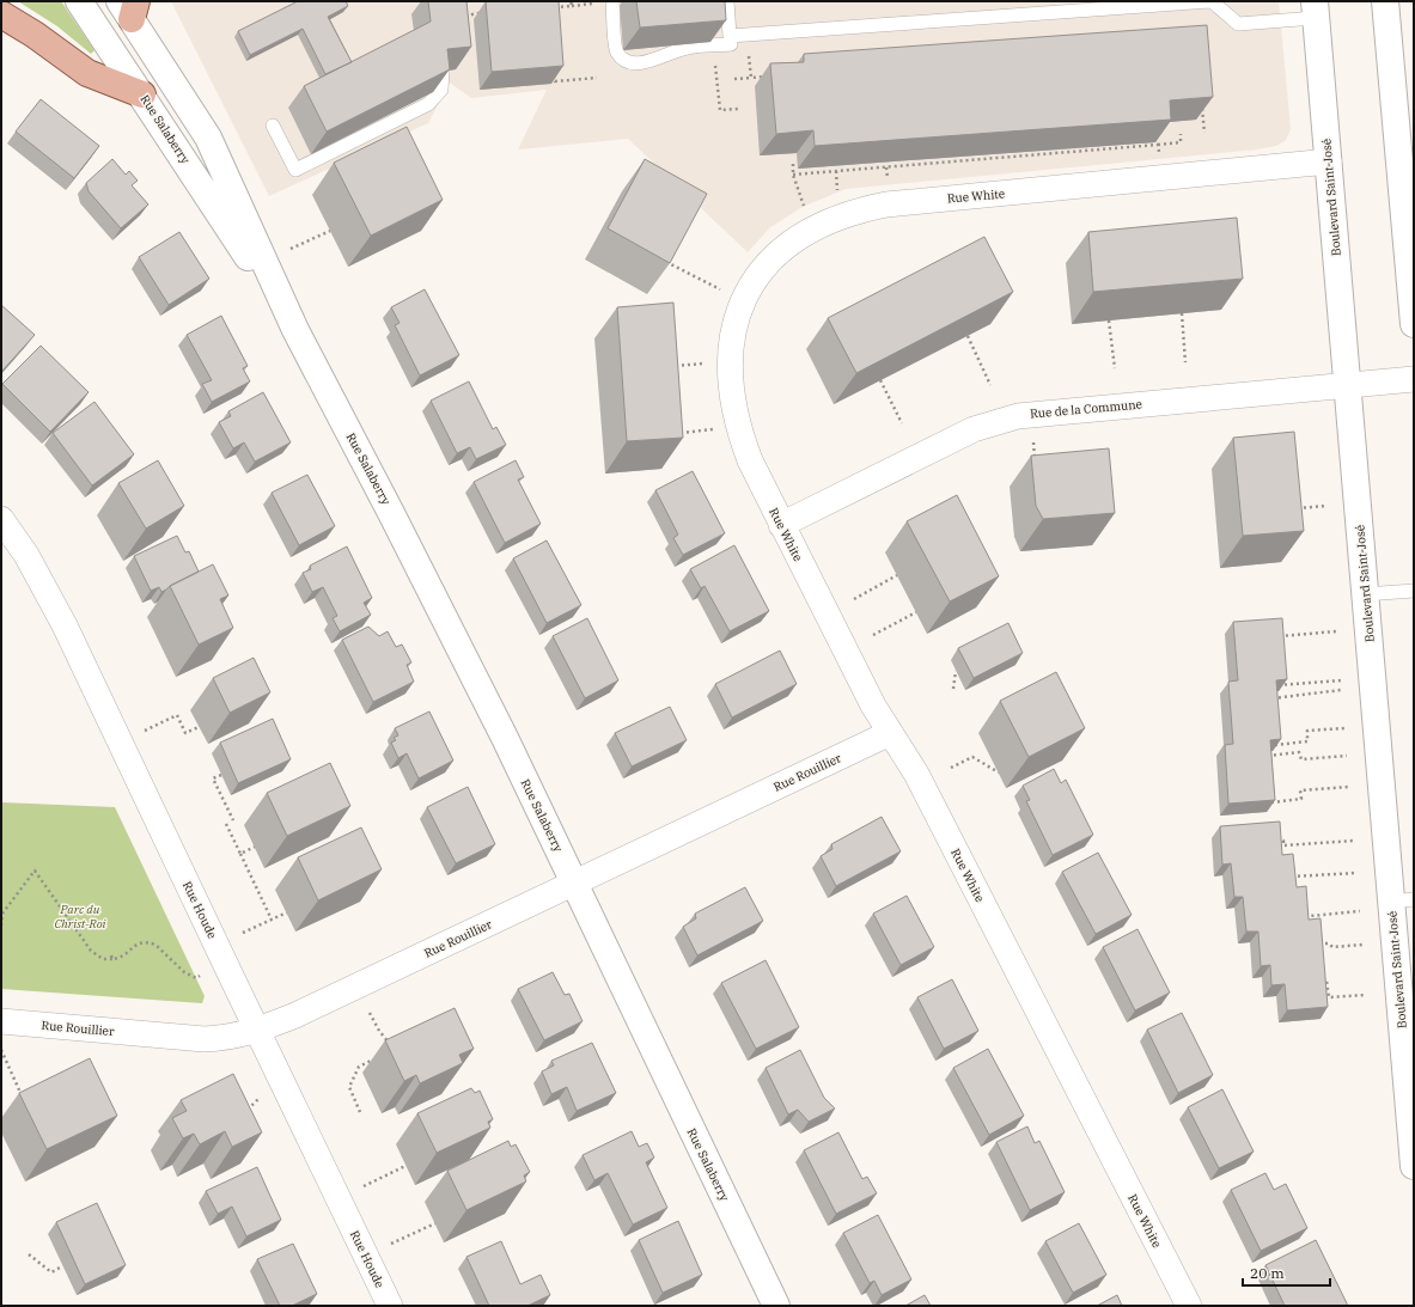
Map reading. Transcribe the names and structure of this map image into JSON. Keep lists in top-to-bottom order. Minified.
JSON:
{"streets":{"street":["Rue Salaberry","Rue White","Boulevard Saint-José","Rue de la Commune","Rue Rouillier","Rue Houde"]},"crossings":[["Rue Salaberry","Rue Rouillier"],["Rue White","Boulevard Saint-José"],["Rue White","Rue de la Commune"],["Rue White","Rue Rouillier"],["Boulevard Saint-José","Rue de la Commune"],["Rue Rouillier","Rue Houde"]],"parks":["Parc du Christ-Roi"],"scale_bar":"20 m"}
